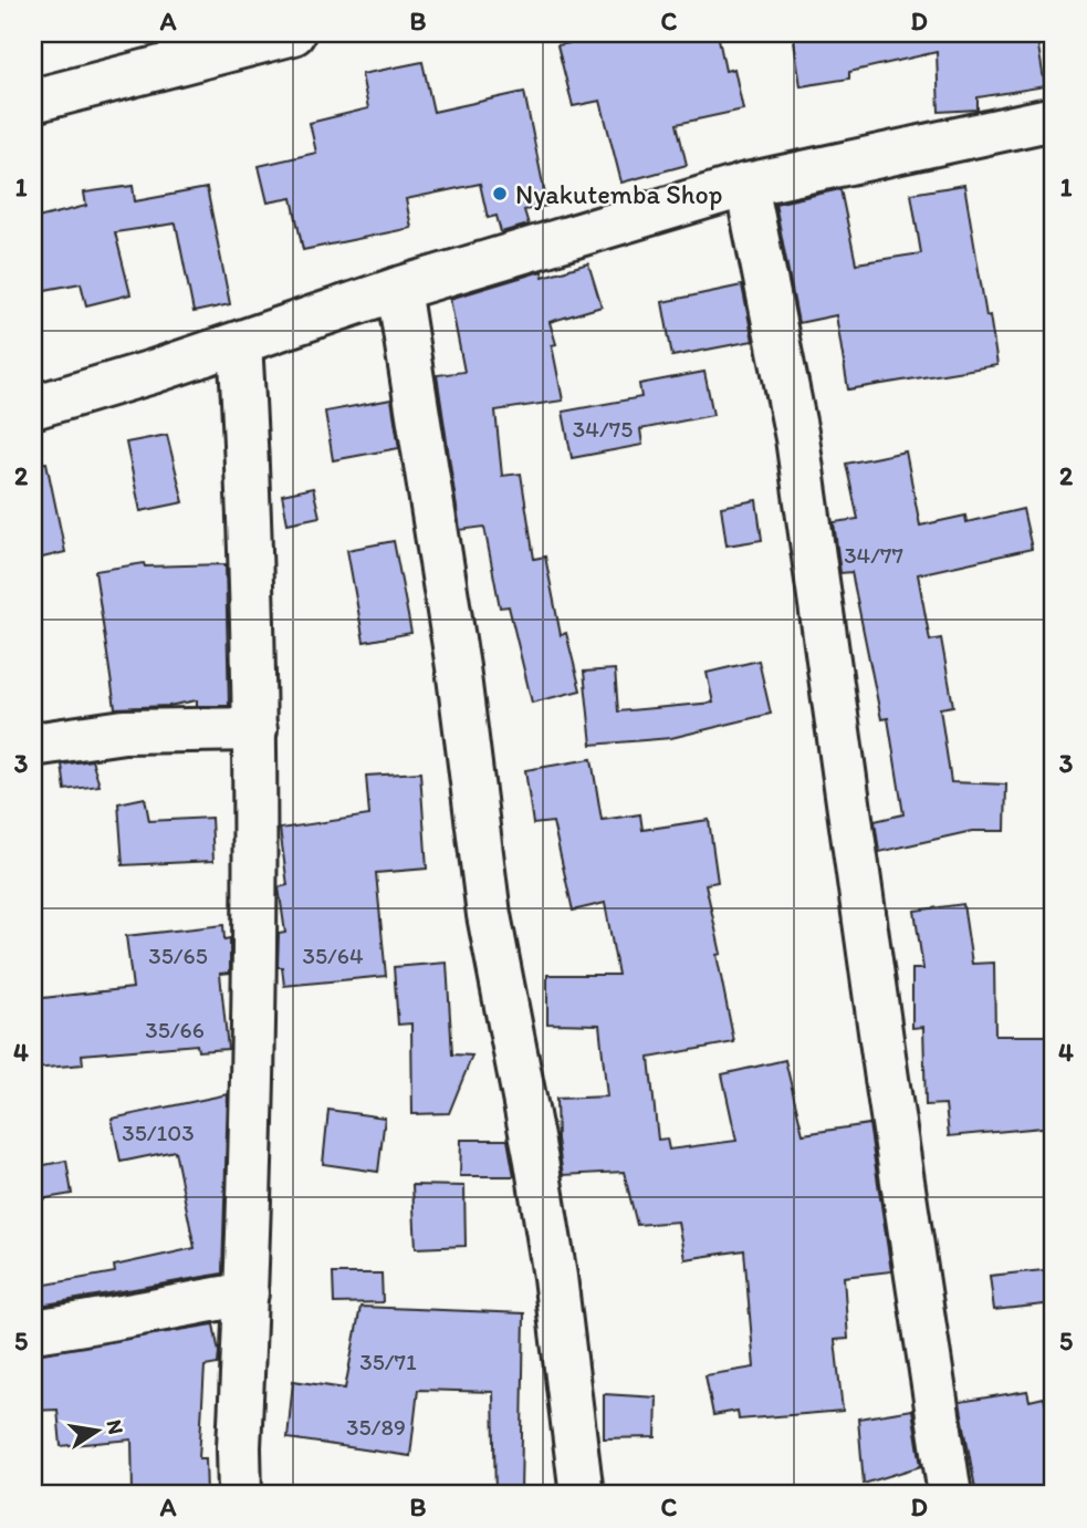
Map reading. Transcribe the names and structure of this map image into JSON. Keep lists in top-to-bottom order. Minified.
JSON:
{"places":["Nyakutemba Shop"],"house_numbers":["34/75","34/77","35/65","35/64","35/66","35/103","35/71","35/89"],"north":"right","grid":{"columns":["A","B","C","D"],"rows":["1","2","3","4","5"]}}
